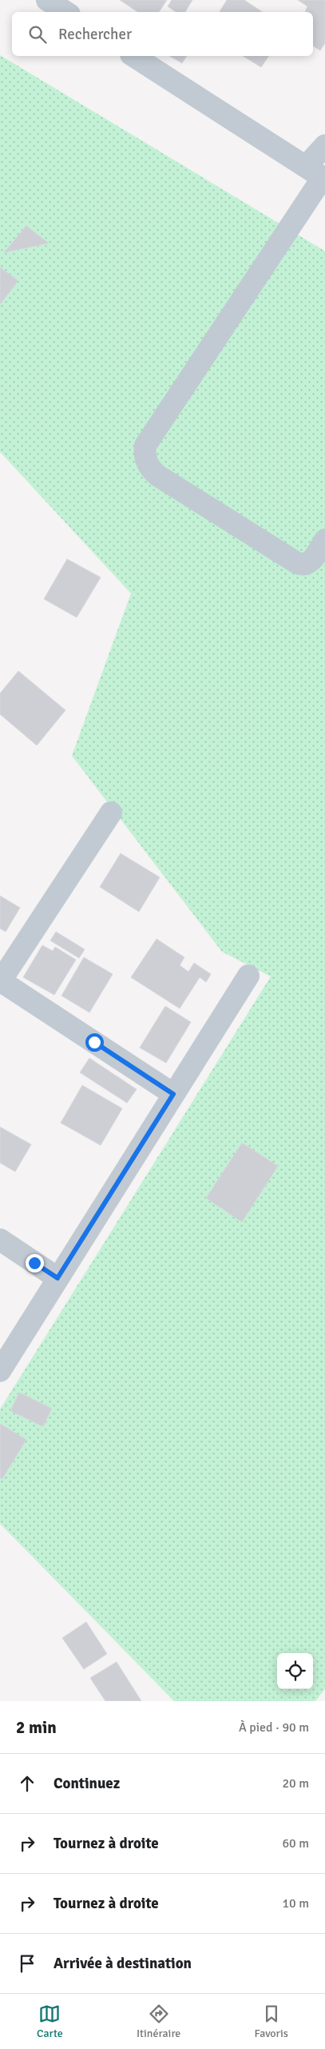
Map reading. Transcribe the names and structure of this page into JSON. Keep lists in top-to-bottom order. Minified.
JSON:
{"page":{"search":"Rechercher","heading":["2 min","À pied · 90 m"],"list":[["Continuez","20 m"],["Tournez à droite","60 m"],["Tournez à droite","10 m"],"Arrivée à destination"],"nav":["Carte","Itinéraire","Favoris"]}}
